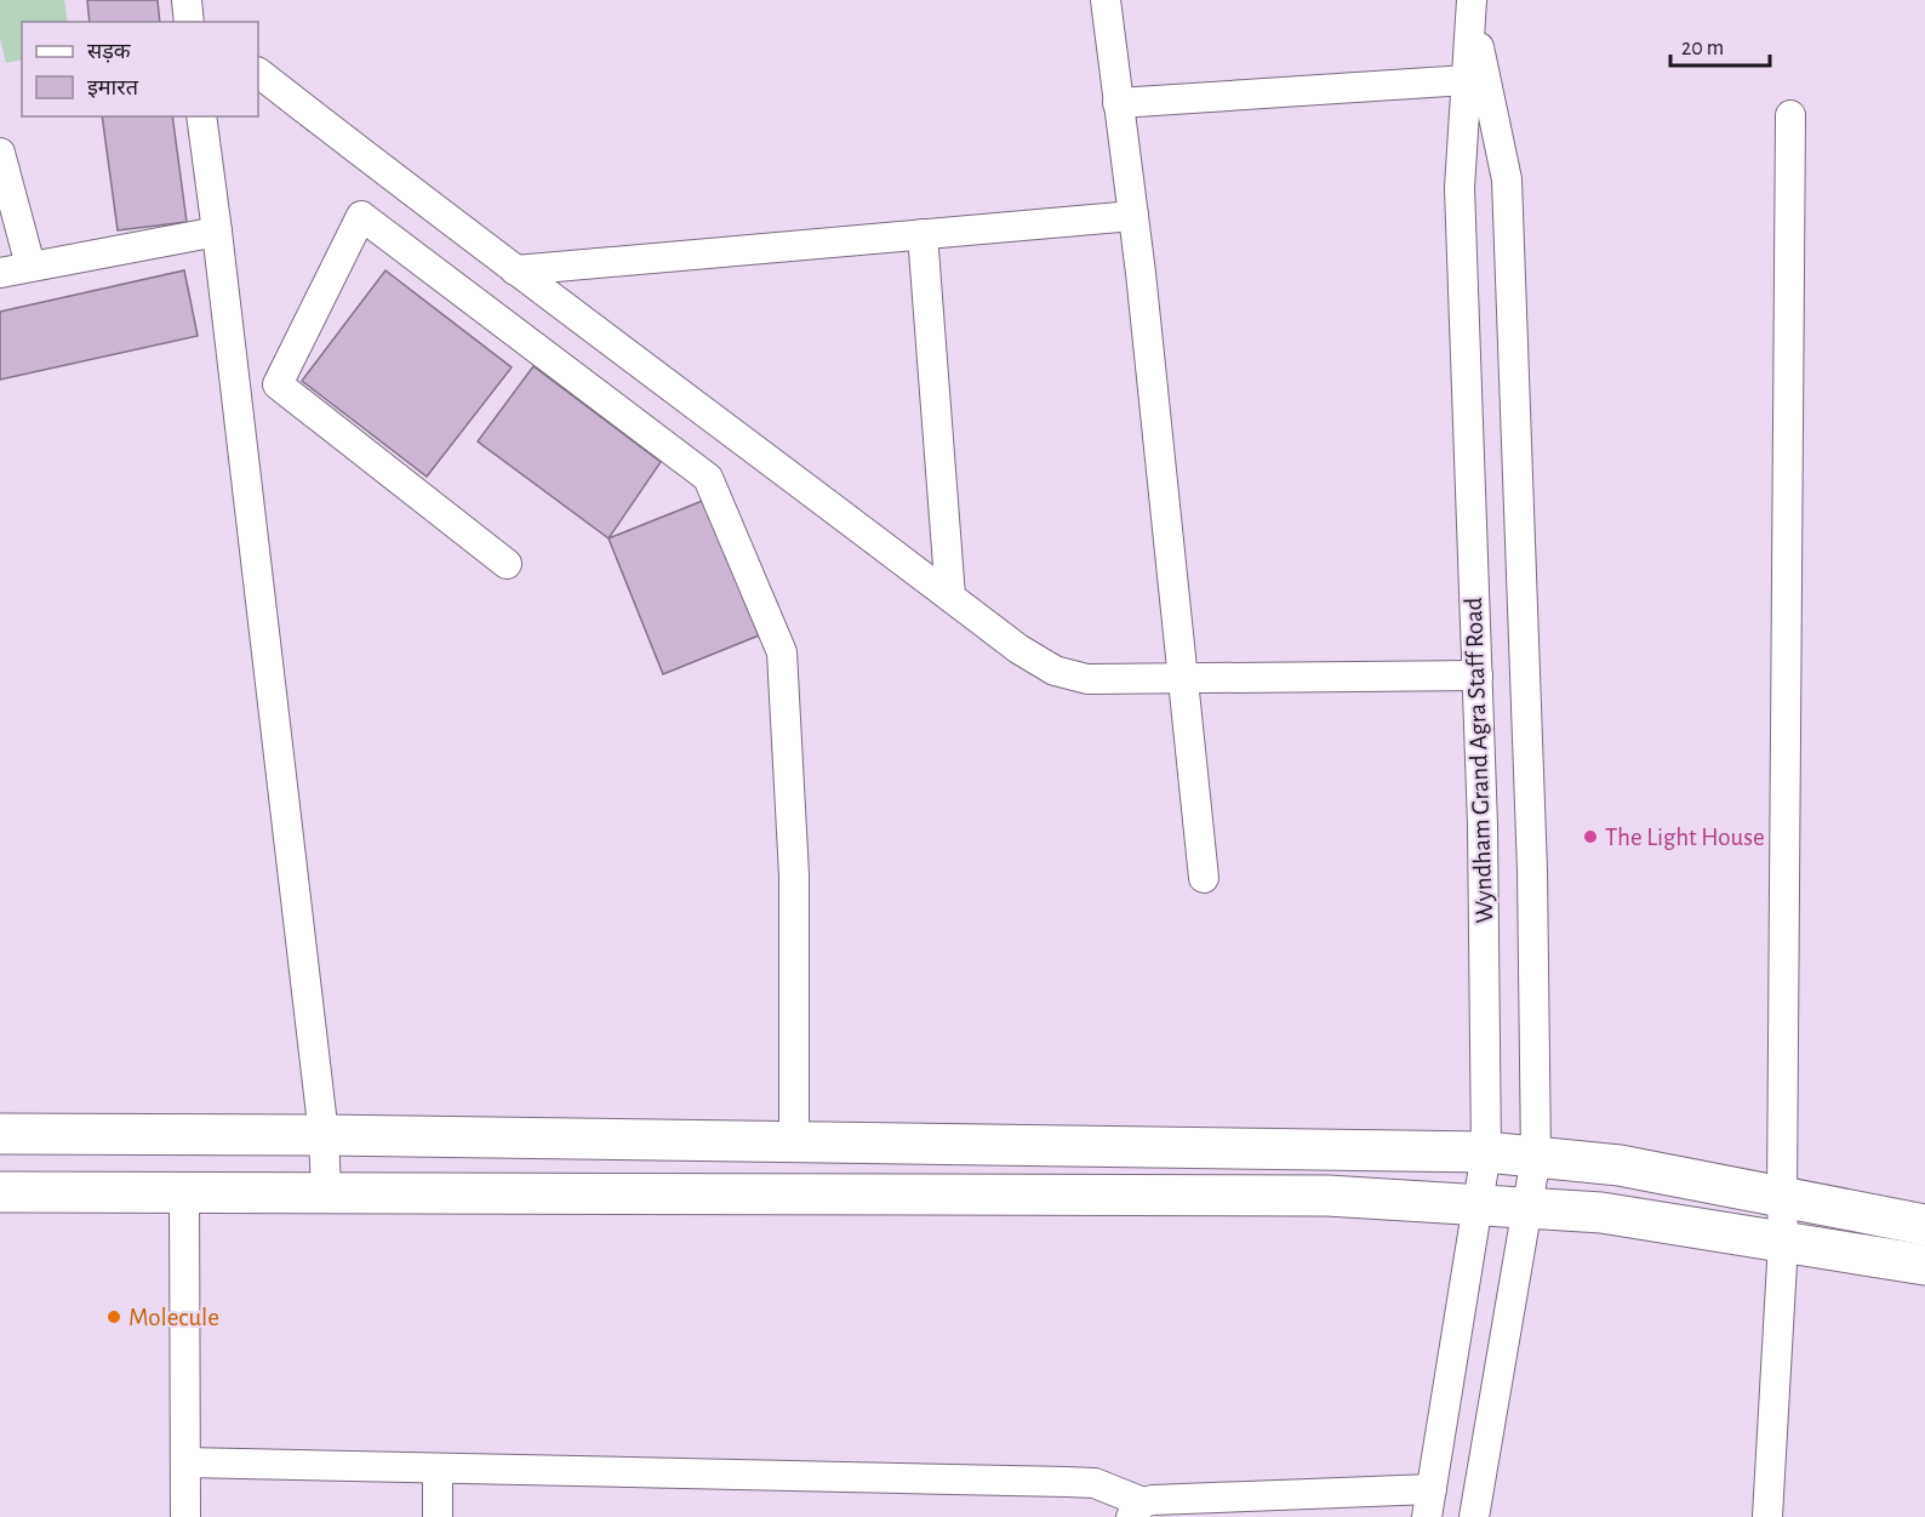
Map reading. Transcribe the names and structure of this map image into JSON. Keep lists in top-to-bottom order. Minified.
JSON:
{"streets":{"street":["Wyndham Grand Agra Staff Road"]},"places":["The Light House","Molecule"],"legend":["सड़क","इमारत"],"scale_bar":"20 m"}
